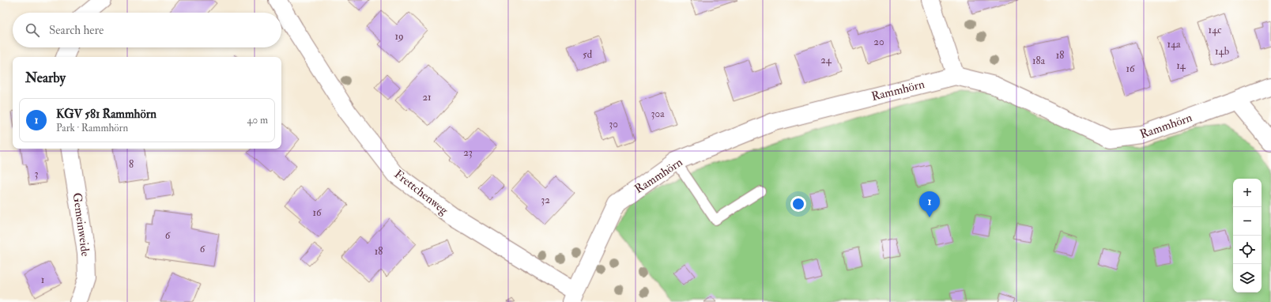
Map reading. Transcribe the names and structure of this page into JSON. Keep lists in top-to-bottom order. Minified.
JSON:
{"streets":{"street":["Rammhörn","Frettchenweg","Gemeinweide"]},"crossings":[["Rammhörn","Frettchenweg"]],"house_numbers":["14c","19","20","14a","14b","5d","18","24","18a","14","16","21","30a","30","23","8","3","32","16","6","6","18","1"],"page":{"search":"Search here","heading":"Nearby","list":[{"mark":"1","name":"KGV 581 Rammhörn","note":"Park · Rammhörn","value":"40 m"}],"map_buttons":["+","−"],"pins":"1"}}
